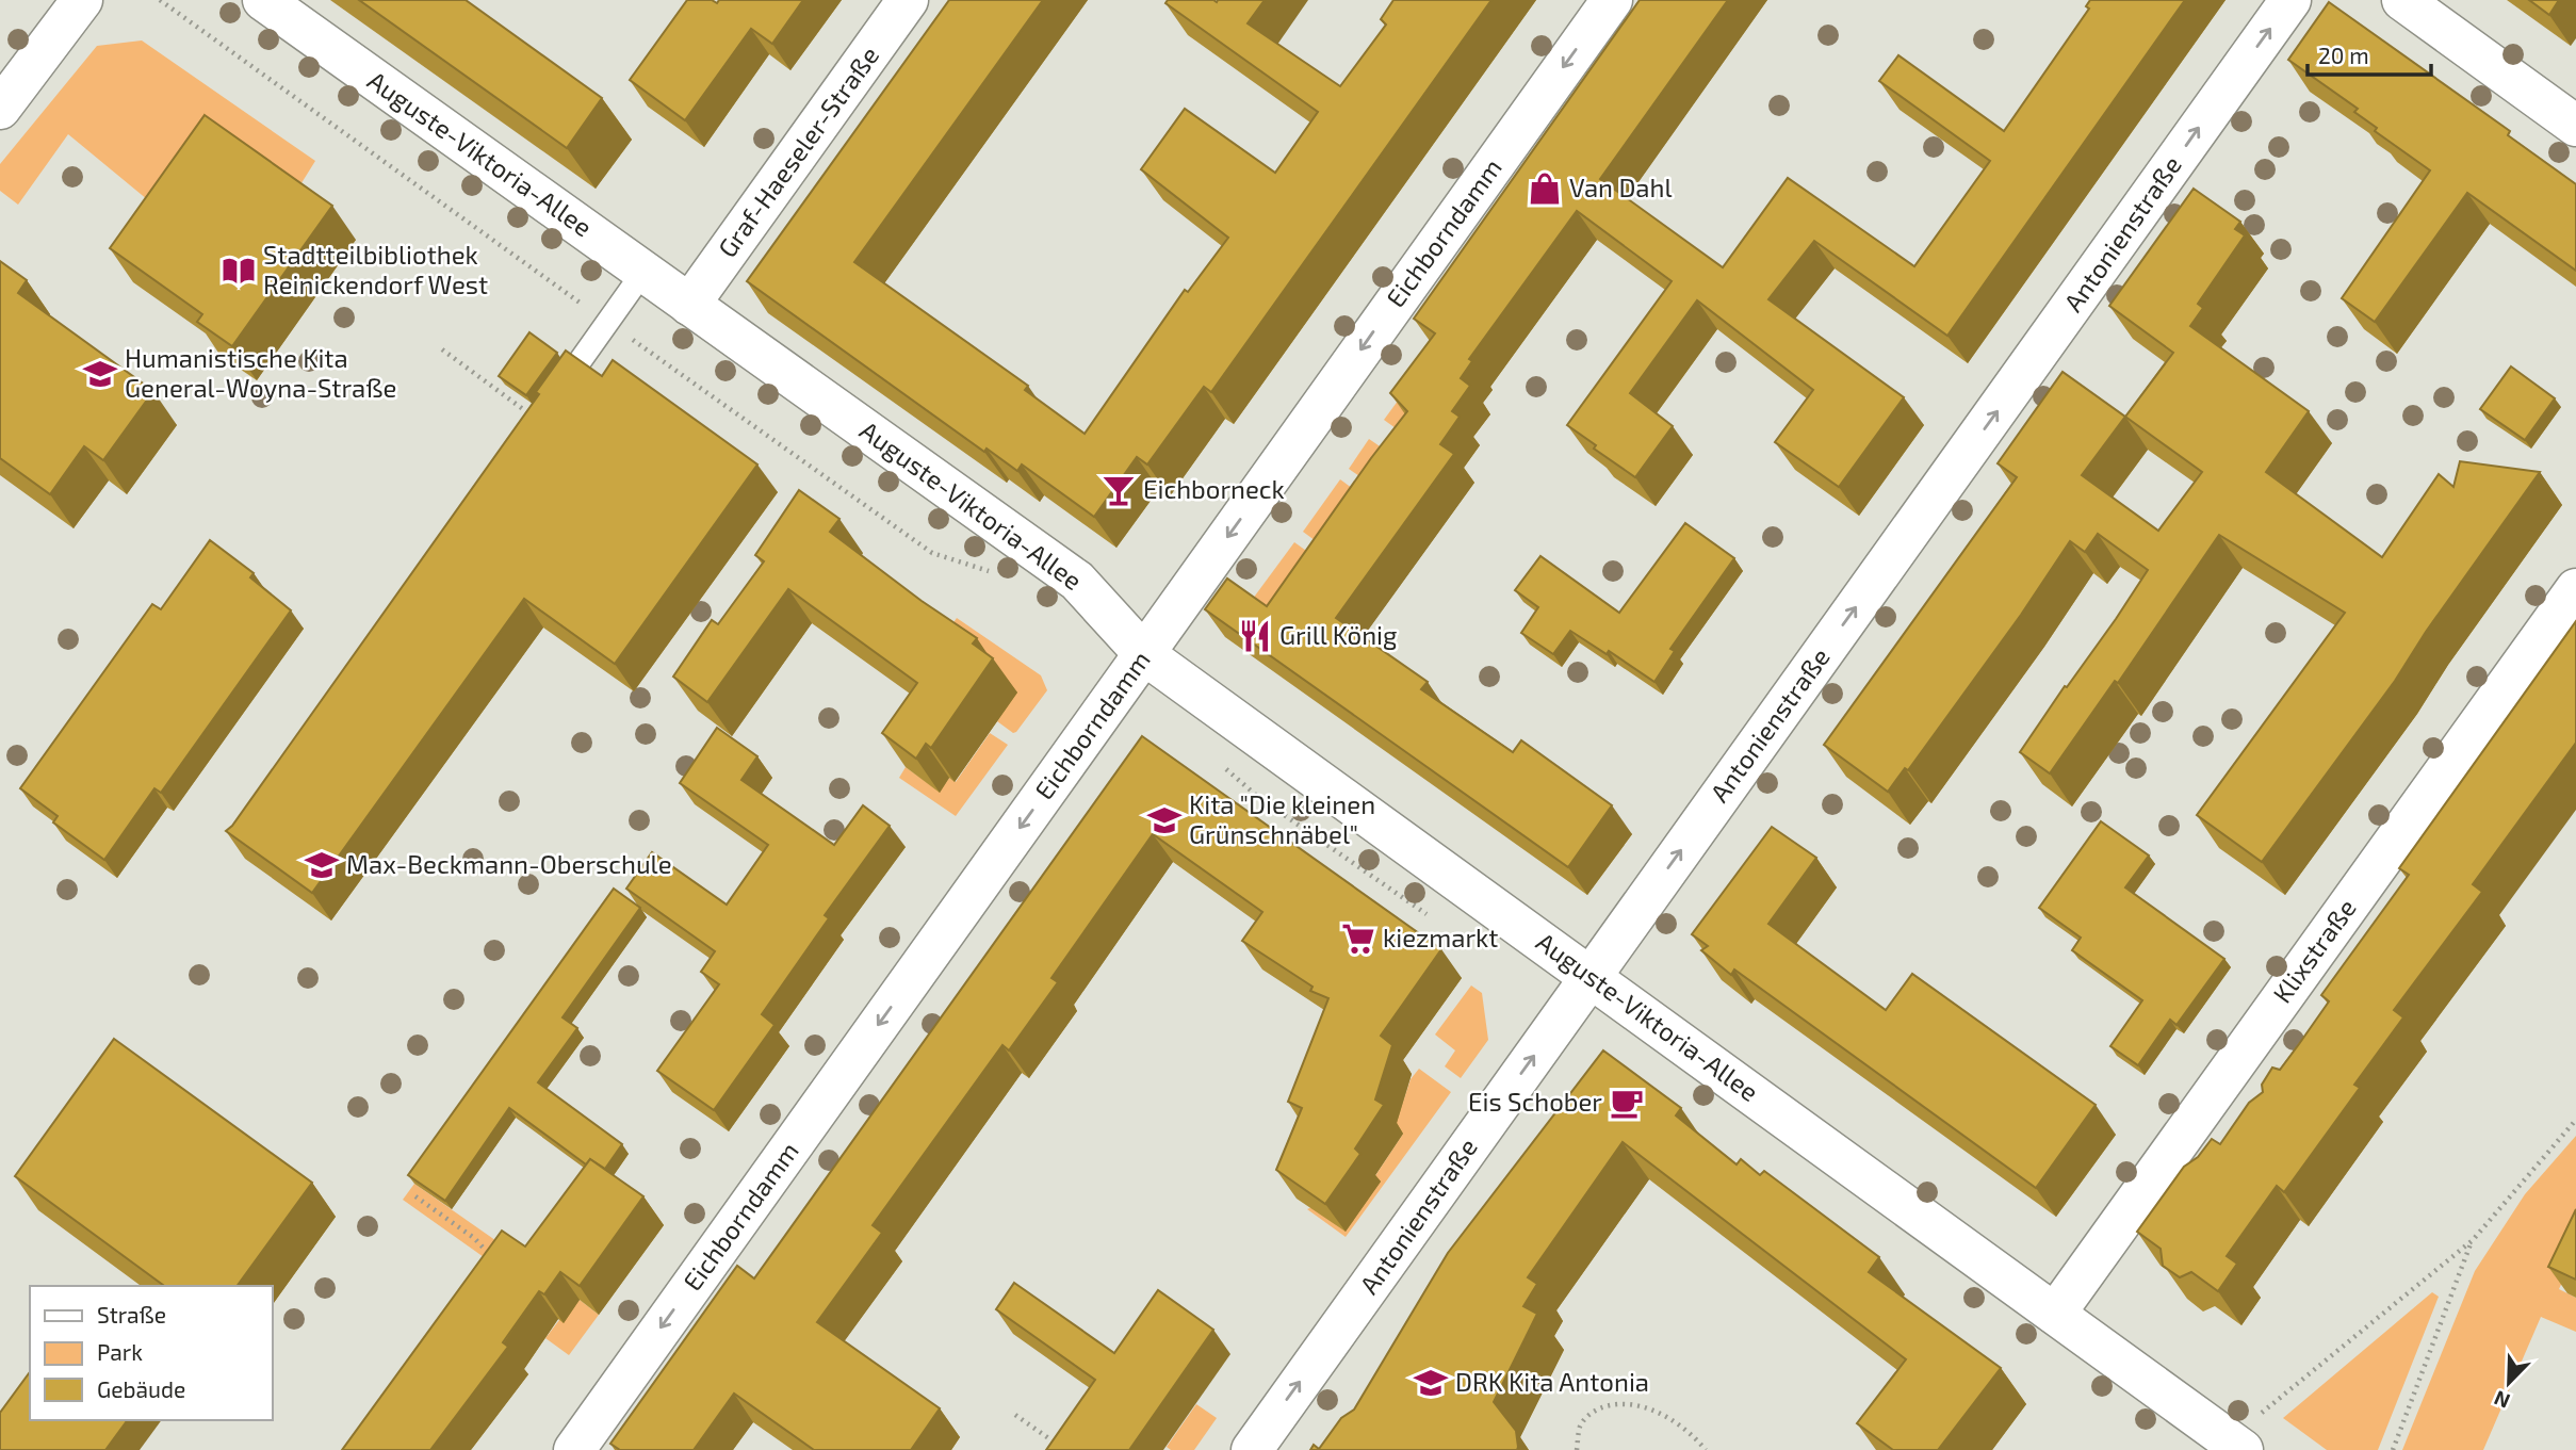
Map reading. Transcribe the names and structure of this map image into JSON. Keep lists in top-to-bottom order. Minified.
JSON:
{"streets":{"street":["Graf-Haeseler-Straße","Auguste-Viktoria-Allee","Eichborndamm","Antonienstraße","Klixstraße"]},"crossings":[["Graf-Haeseler-Straße","Auguste-Viktoria-Allee"],["Auguste-Viktoria-Allee","Eichborndamm"],["Auguste-Viktoria-Allee","Antonienstraße"],["Auguste-Viktoria-Allee","Klixstraße"]],"one_way":["Eichborndamm","Antonienstraße"],"places":{"shop":["Van Dahl"],"library":["Stadtteilbibliothek Reinickendorf West"],"school or university":["Humanistische Kita General-Woyna-Straße","Kita \"Die kleinen Grünschnäbel\"","Max-Beckmann-Oberschule","DRK Kita Antonia"],"bar":["Eichborneck"],"restaurant":["Grill König"],"supermarket":["kiezmarkt"],"cafe":["Eis Schober"]},"legend":["Straße","Park","Gebäude"],"scale_bar":"20 m","north":"bottom left"}
